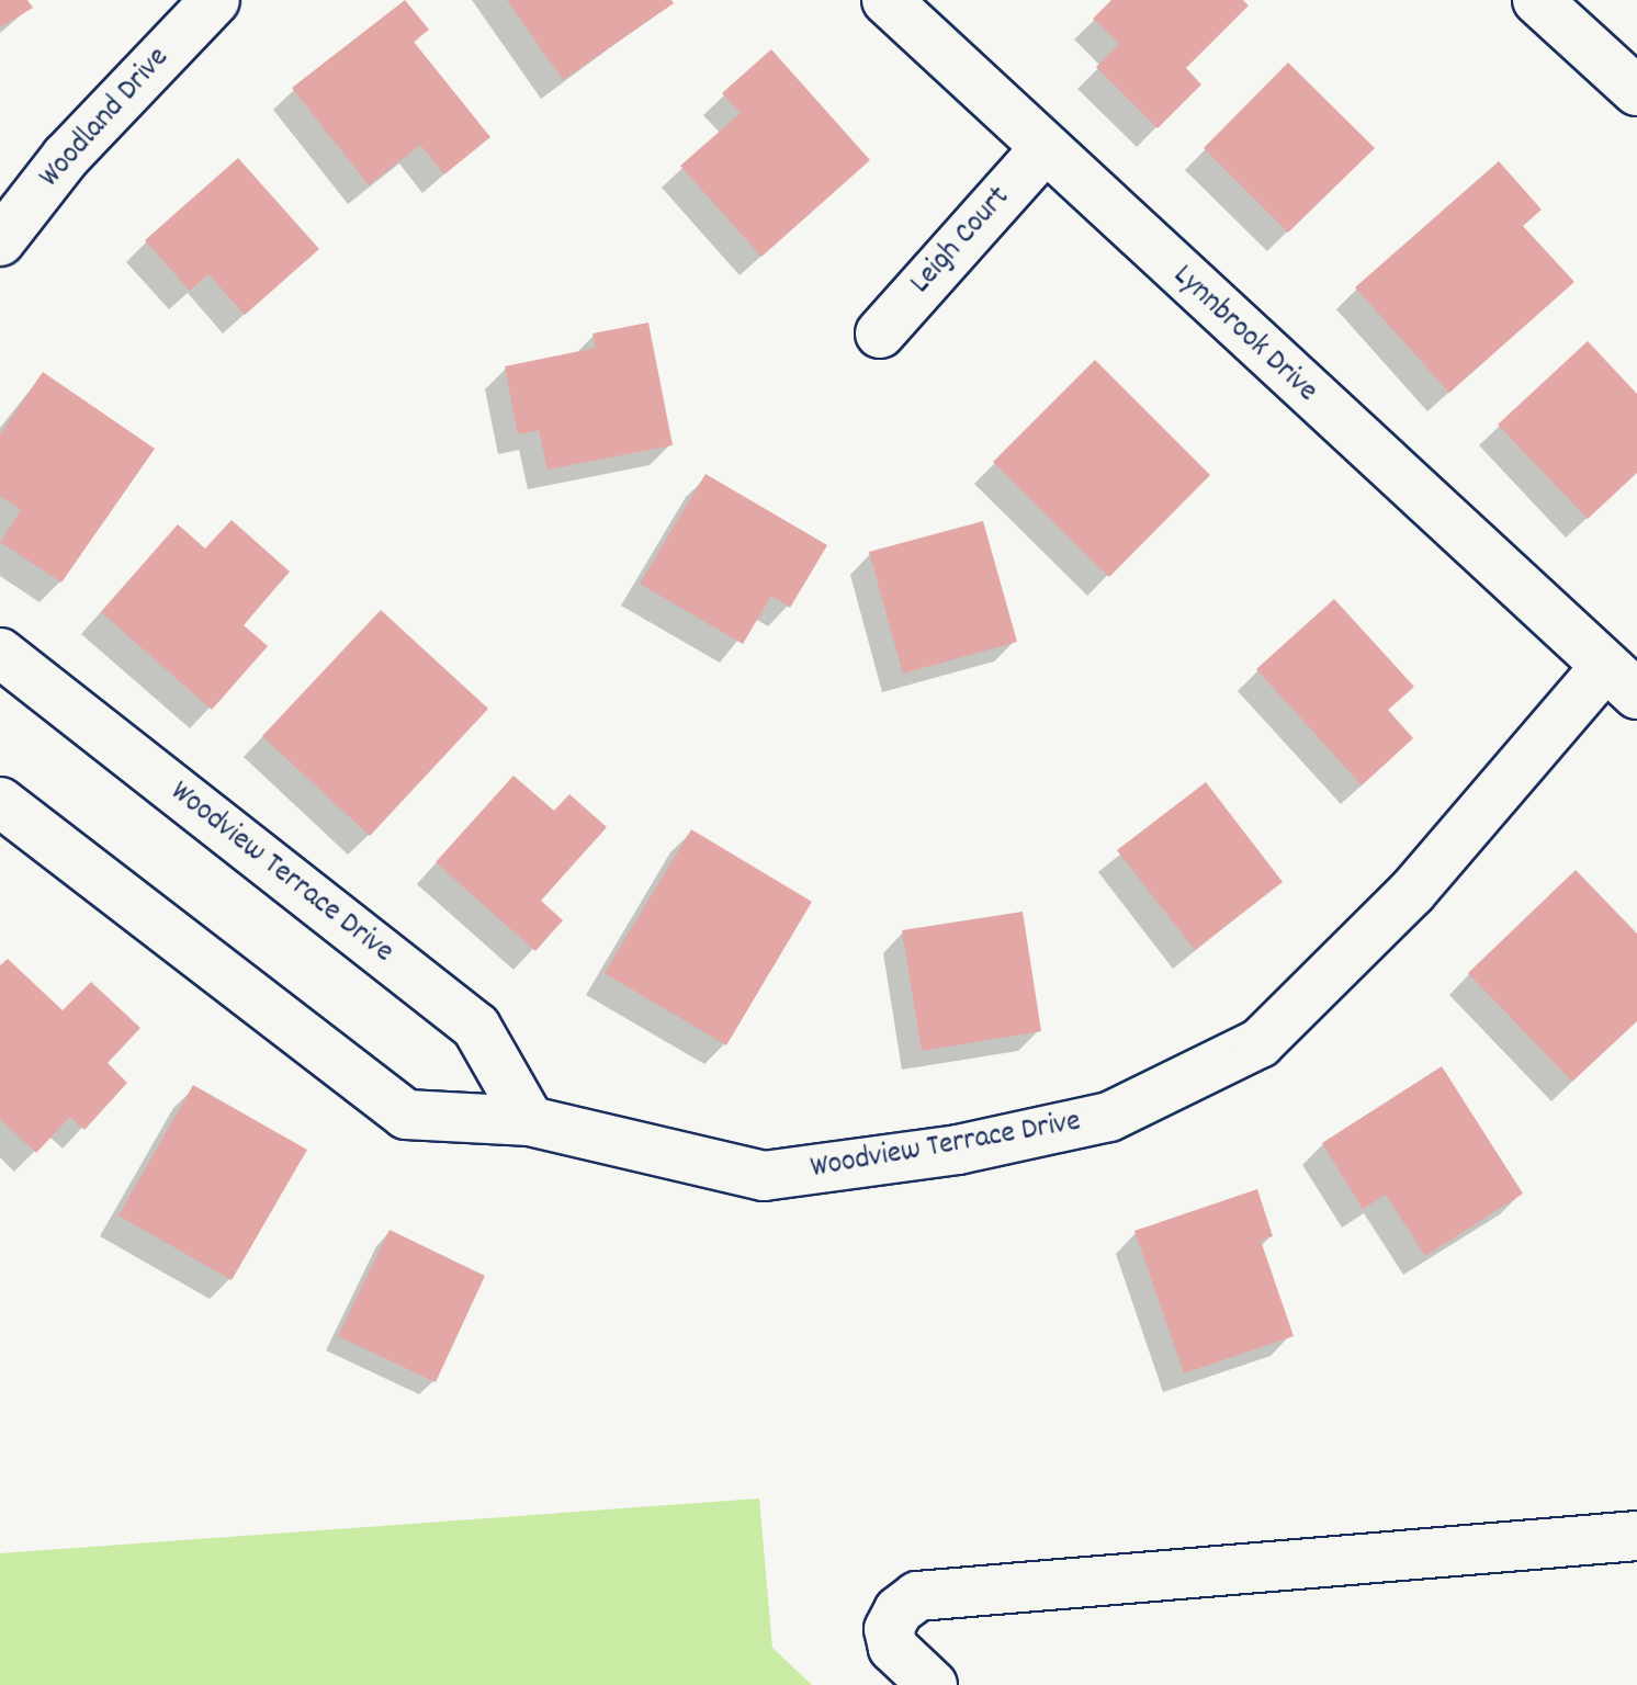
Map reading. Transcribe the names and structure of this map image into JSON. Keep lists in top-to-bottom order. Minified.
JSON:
{"streets":{"street":["Woodland Drive","Leigh Court","Lynnbrook Drive","Woodview Terrace Drive"]},"crossings":[["Leigh Court","Lynnbrook Drive"],["Lynnbrook Drive","Woodview Terrace Drive"]]}
